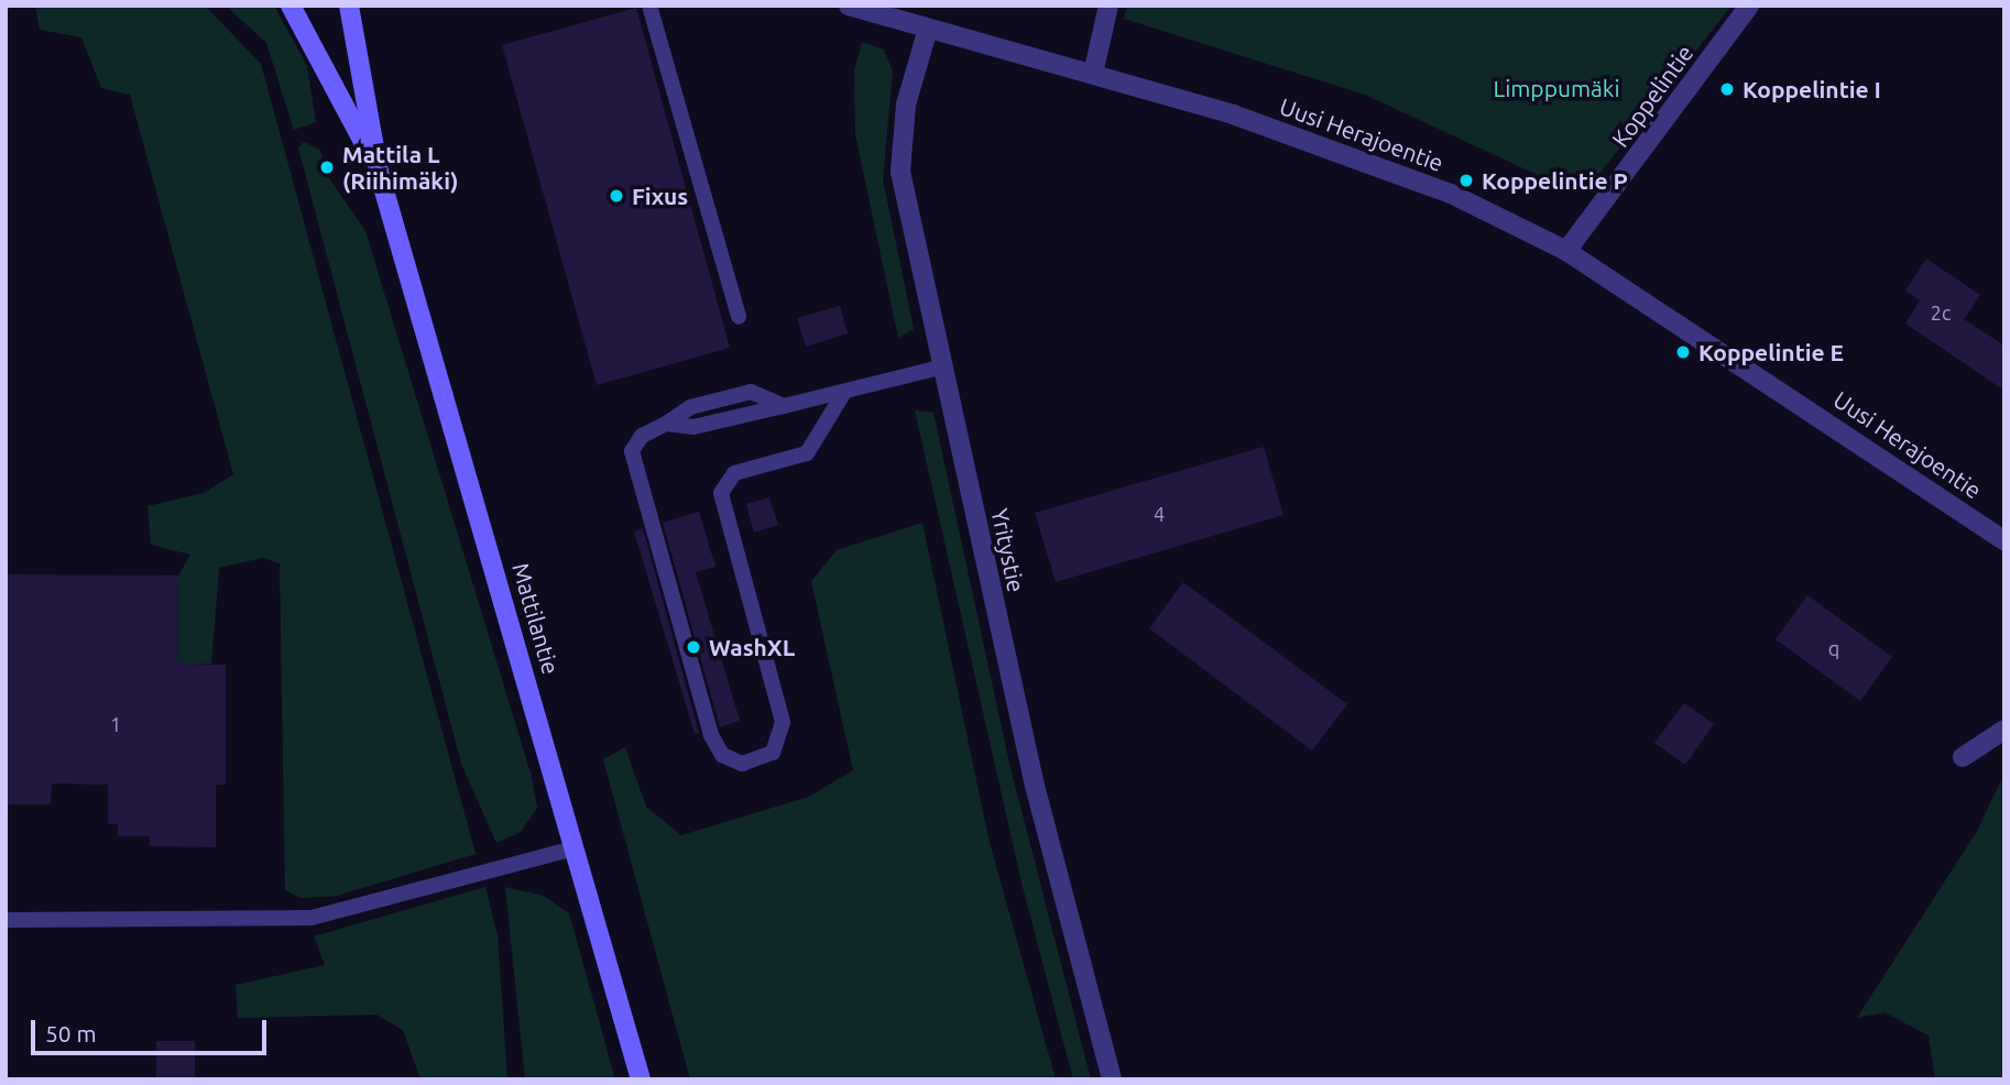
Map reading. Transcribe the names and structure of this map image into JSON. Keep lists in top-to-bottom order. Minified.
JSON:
{"streets":{"street":["Koppelintie","Uusi Herajoentie","Yritystie","Mattilantie"]},"crossings":[["Koppelintie","Uusi Herajoentie"],["Uusi Herajoentie","Yritystie"]],"parks":["Limppumäki"],"places":["Koppelintie I","Mattila L (Riihimäki)","Koppelintie P","Fixus","Koppelintie E","WashXL"],"house_numbers":["2c","4","q","1"],"scale_bar":"50 m"}
